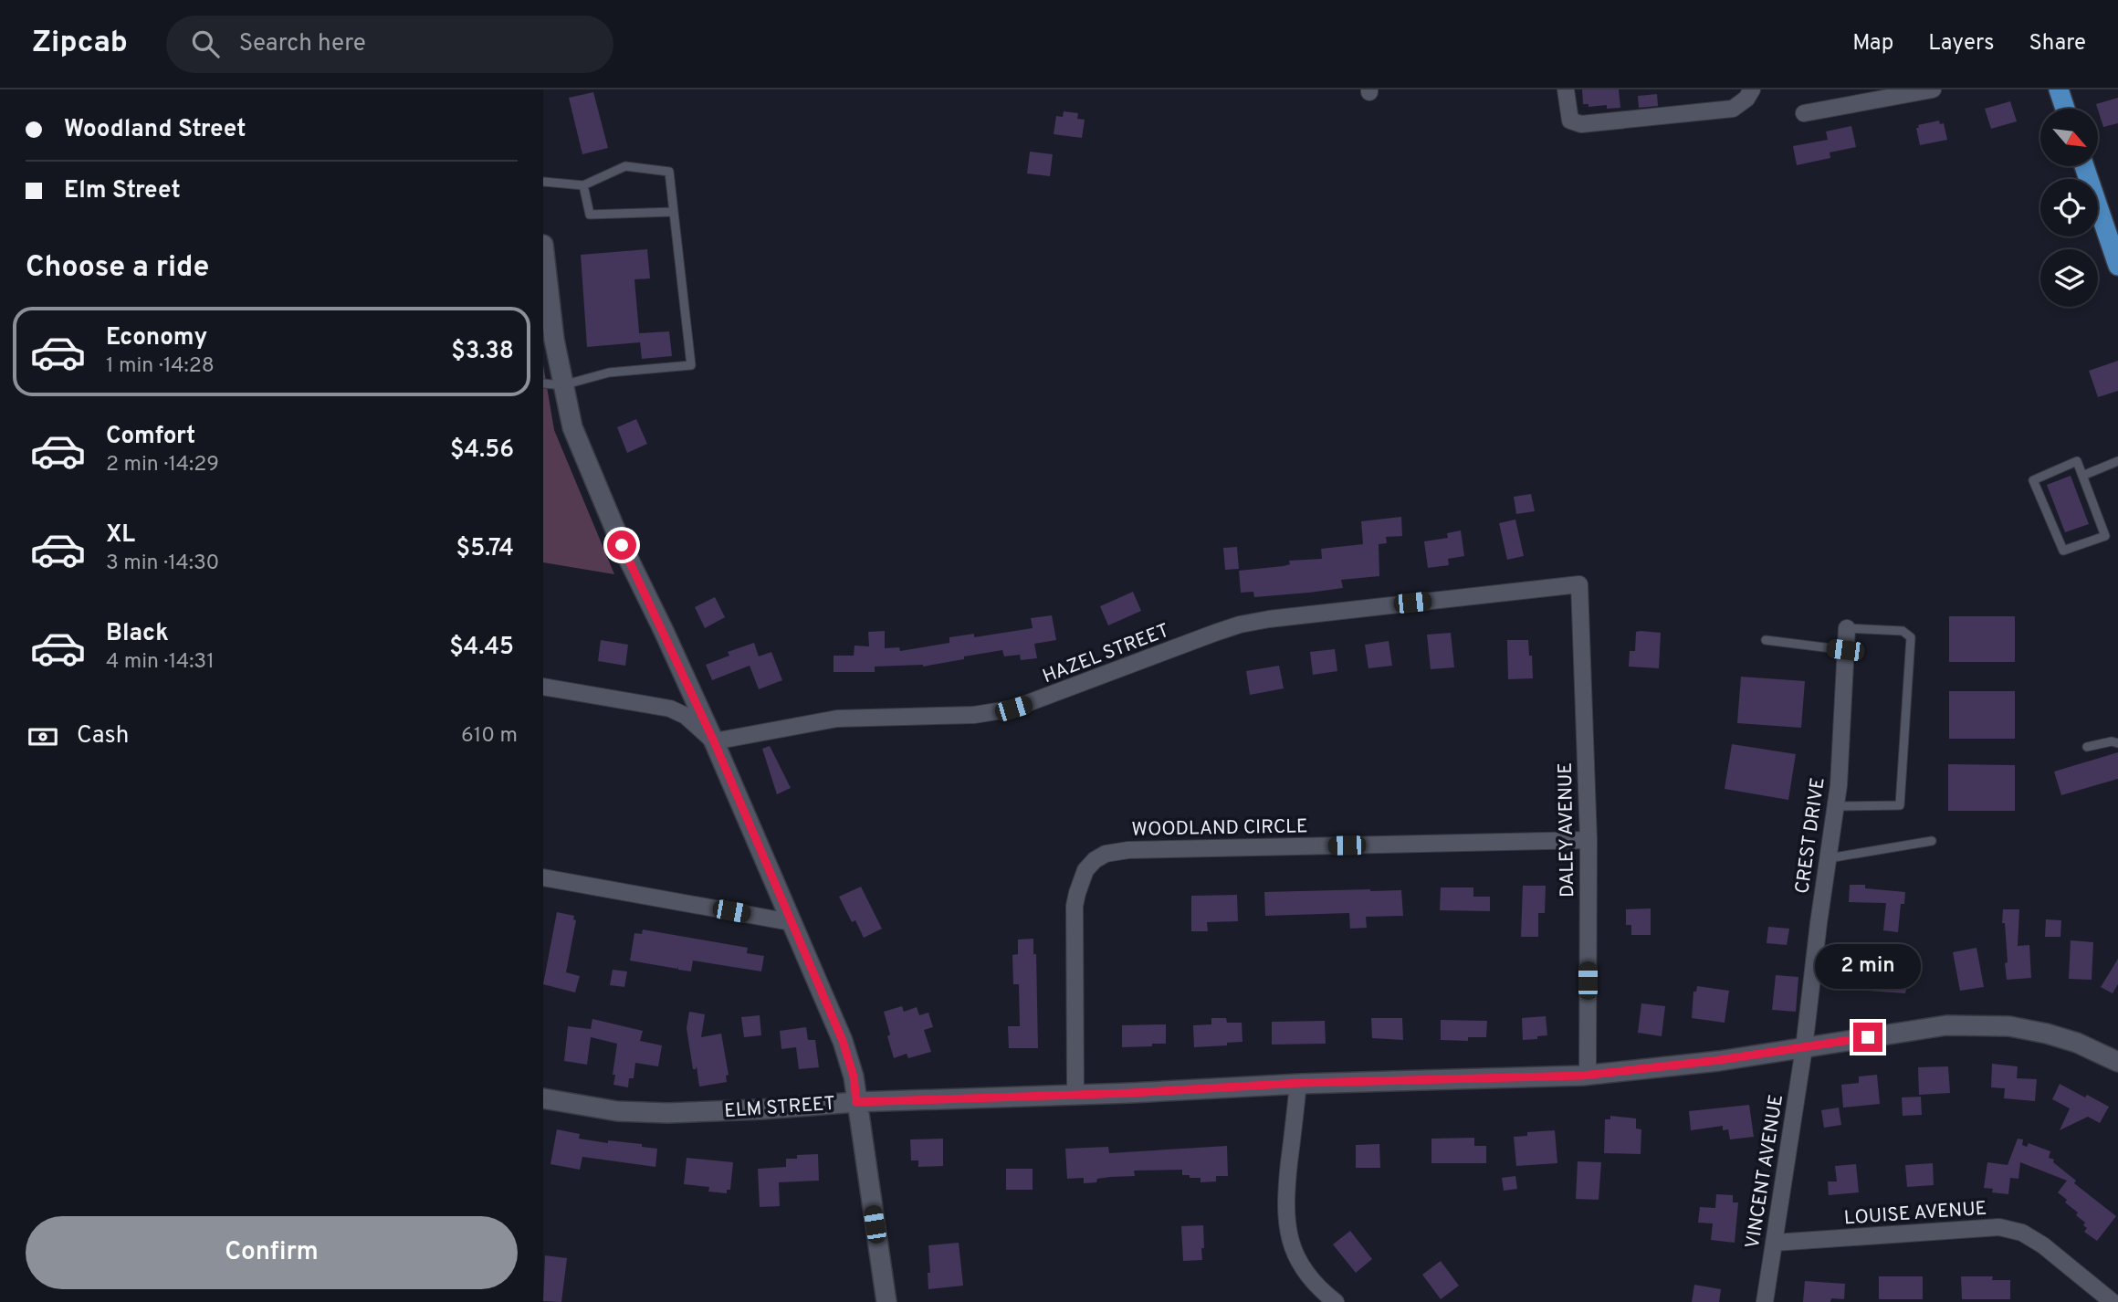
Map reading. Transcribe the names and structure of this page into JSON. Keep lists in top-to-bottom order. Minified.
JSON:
{"streets":{"street":["HAZEL STREET","WOODLAND CIRCLE","DALEY AVENUE","CREST DRIVE","ELM STREET","VINCENT AVENUE","LOUISE AVENUE"]},"crossings":[["HAZEL STREET","DALEY AVENUE"],["WOODLAND CIRCLE","DALEY AVENUE"],["WOODLAND CIRCLE","ELM STREET"],["DALEY AVENUE","ELM STREET"],["CREST DRIVE","ELM STREET"],["CREST DRIVE","VINCENT AVENUE"],["ELM STREET","VINCENT AVENUE"],["VINCENT AVENUE","LOUISE AVENUE"]],"north":"bottom right","page":{"header":"Zipcab","search":"Search here","nav":["Map","Layers","Share"],"banner":["Woodland Street","Elm Street"],"heading":"Choose a ride","list":[{"name":"Economy","note":"1 min · 14:28","value":"$3.38"},{"name":"Comfort","note":"2 min · 14:29","value":"$4.56"},{"name":"XL","note":"3 min · 14:30","value":"$5.74"},{"name":"Black","note":"4 min · 14:31","value":"$4.45"}],"pay":["Cash","610 m"],"bubble":"2 min","buttons":"Confirm"}}
